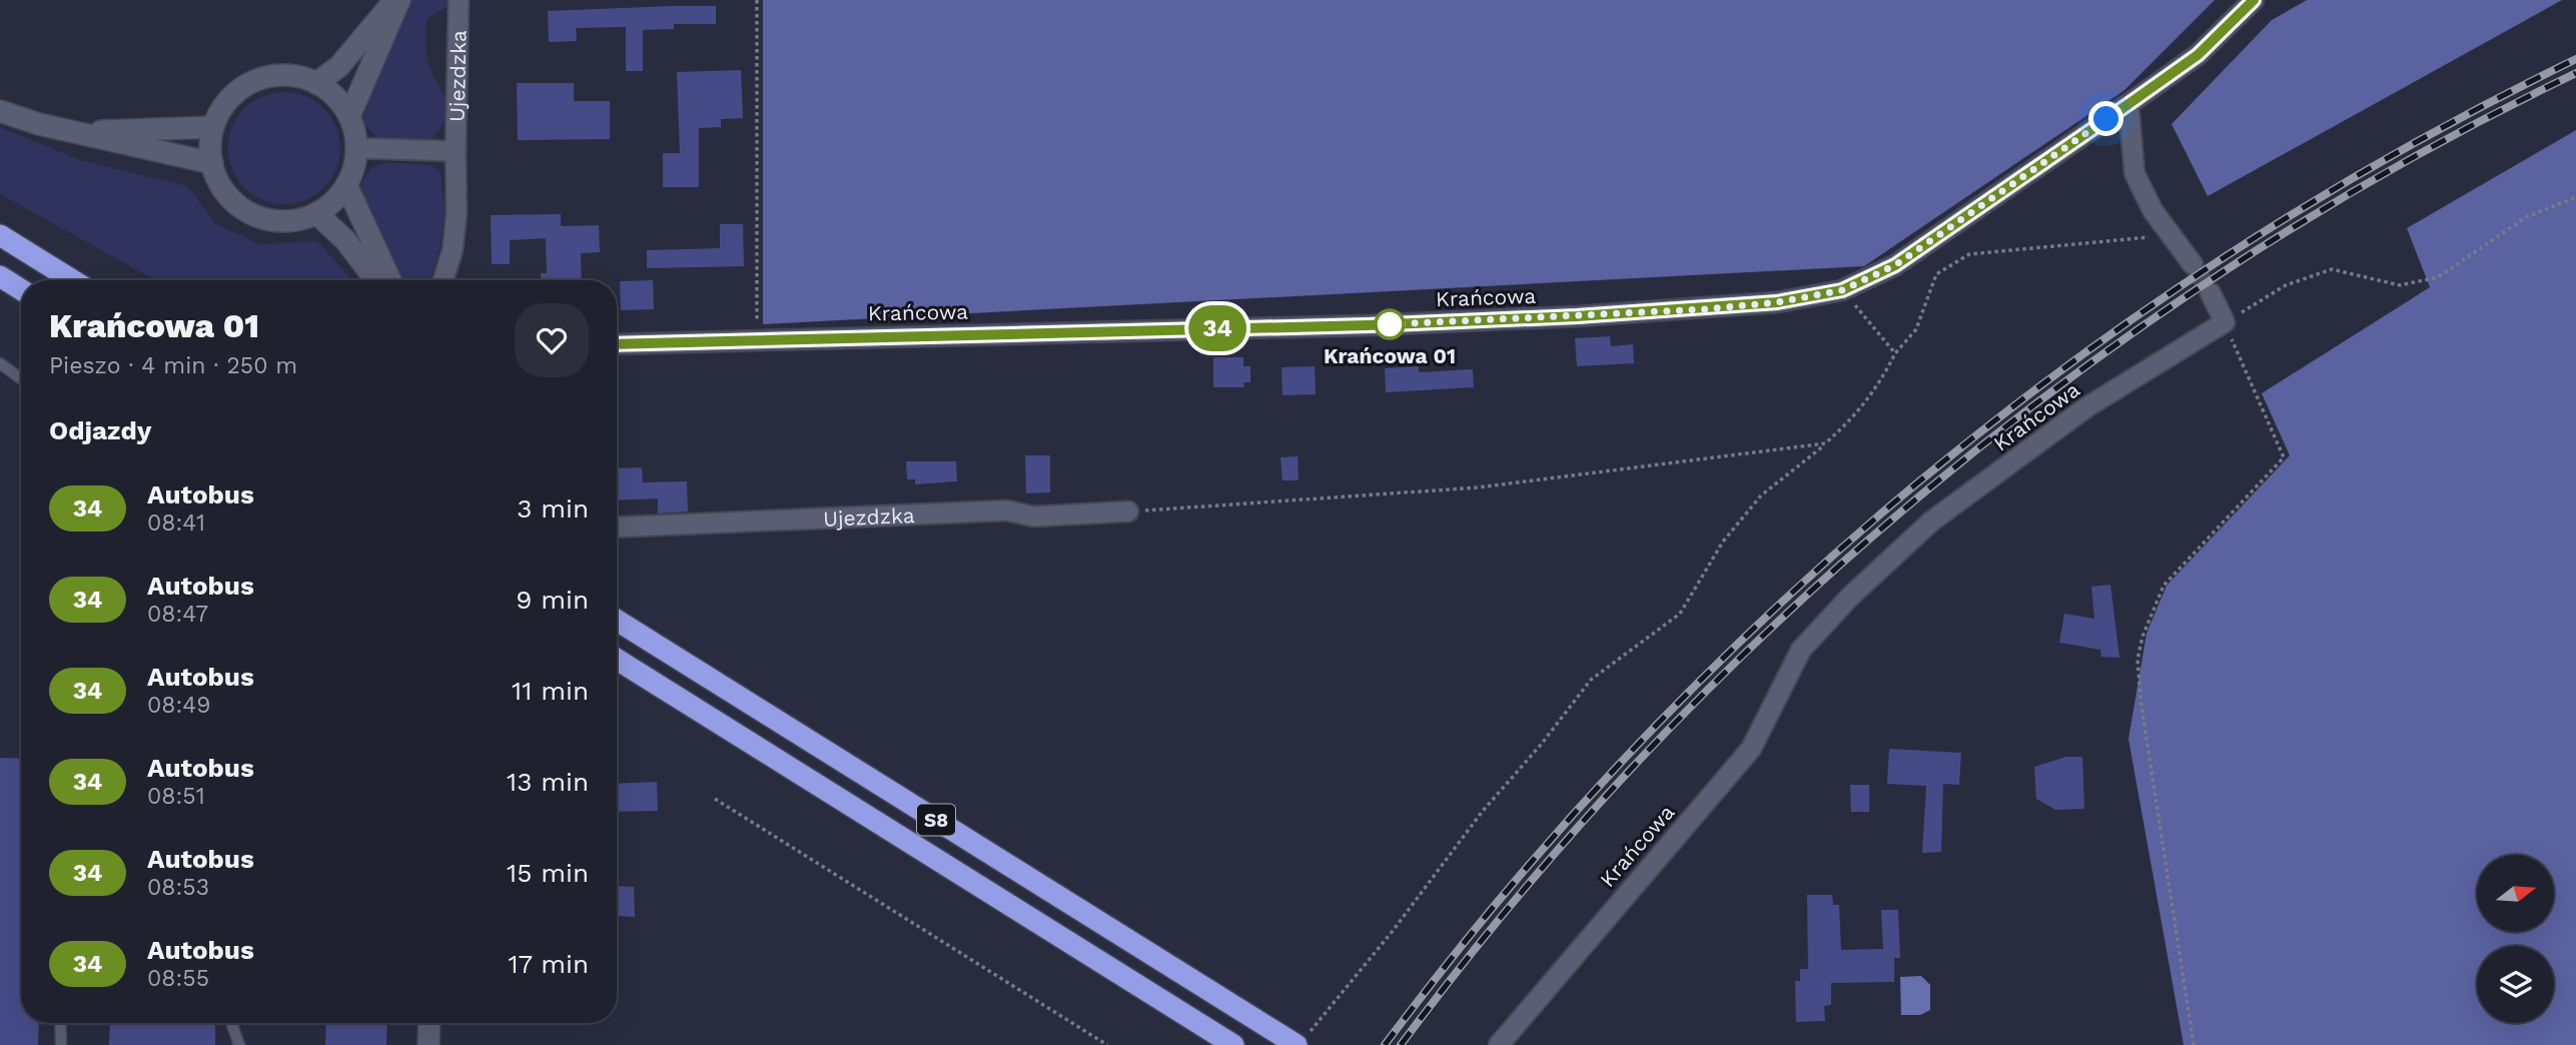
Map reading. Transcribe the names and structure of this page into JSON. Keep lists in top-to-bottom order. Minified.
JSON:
{"streets":{"highway":["S8"],"street":["Ujezdzka","Krańcowa"]},"places":["Krańcowa 01"],"lines":["bus line 34"],"north":"right","page":{"on_map":"34","heading":[["Krańcowa 01","Pieszo · 4 min · 250 m"],"Odjazdy"],"list":[{"mark":"34","name":"Autobus","note":"08:41","value":"3 min"},{"mark":"34","name":"Autobus","note":"08:47","value":"9 min"},{"mark":"34","name":"Autobus","note":"08:49","value":"11 min"},{"mark":"34","name":"Autobus","note":"08:51","value":"13 min"},{"mark":"34","name":"Autobus","note":"08:53","value":"15 min"},{"mark":"34","name":"Autobus","note":"08:55","value":"17 min"}]}}
